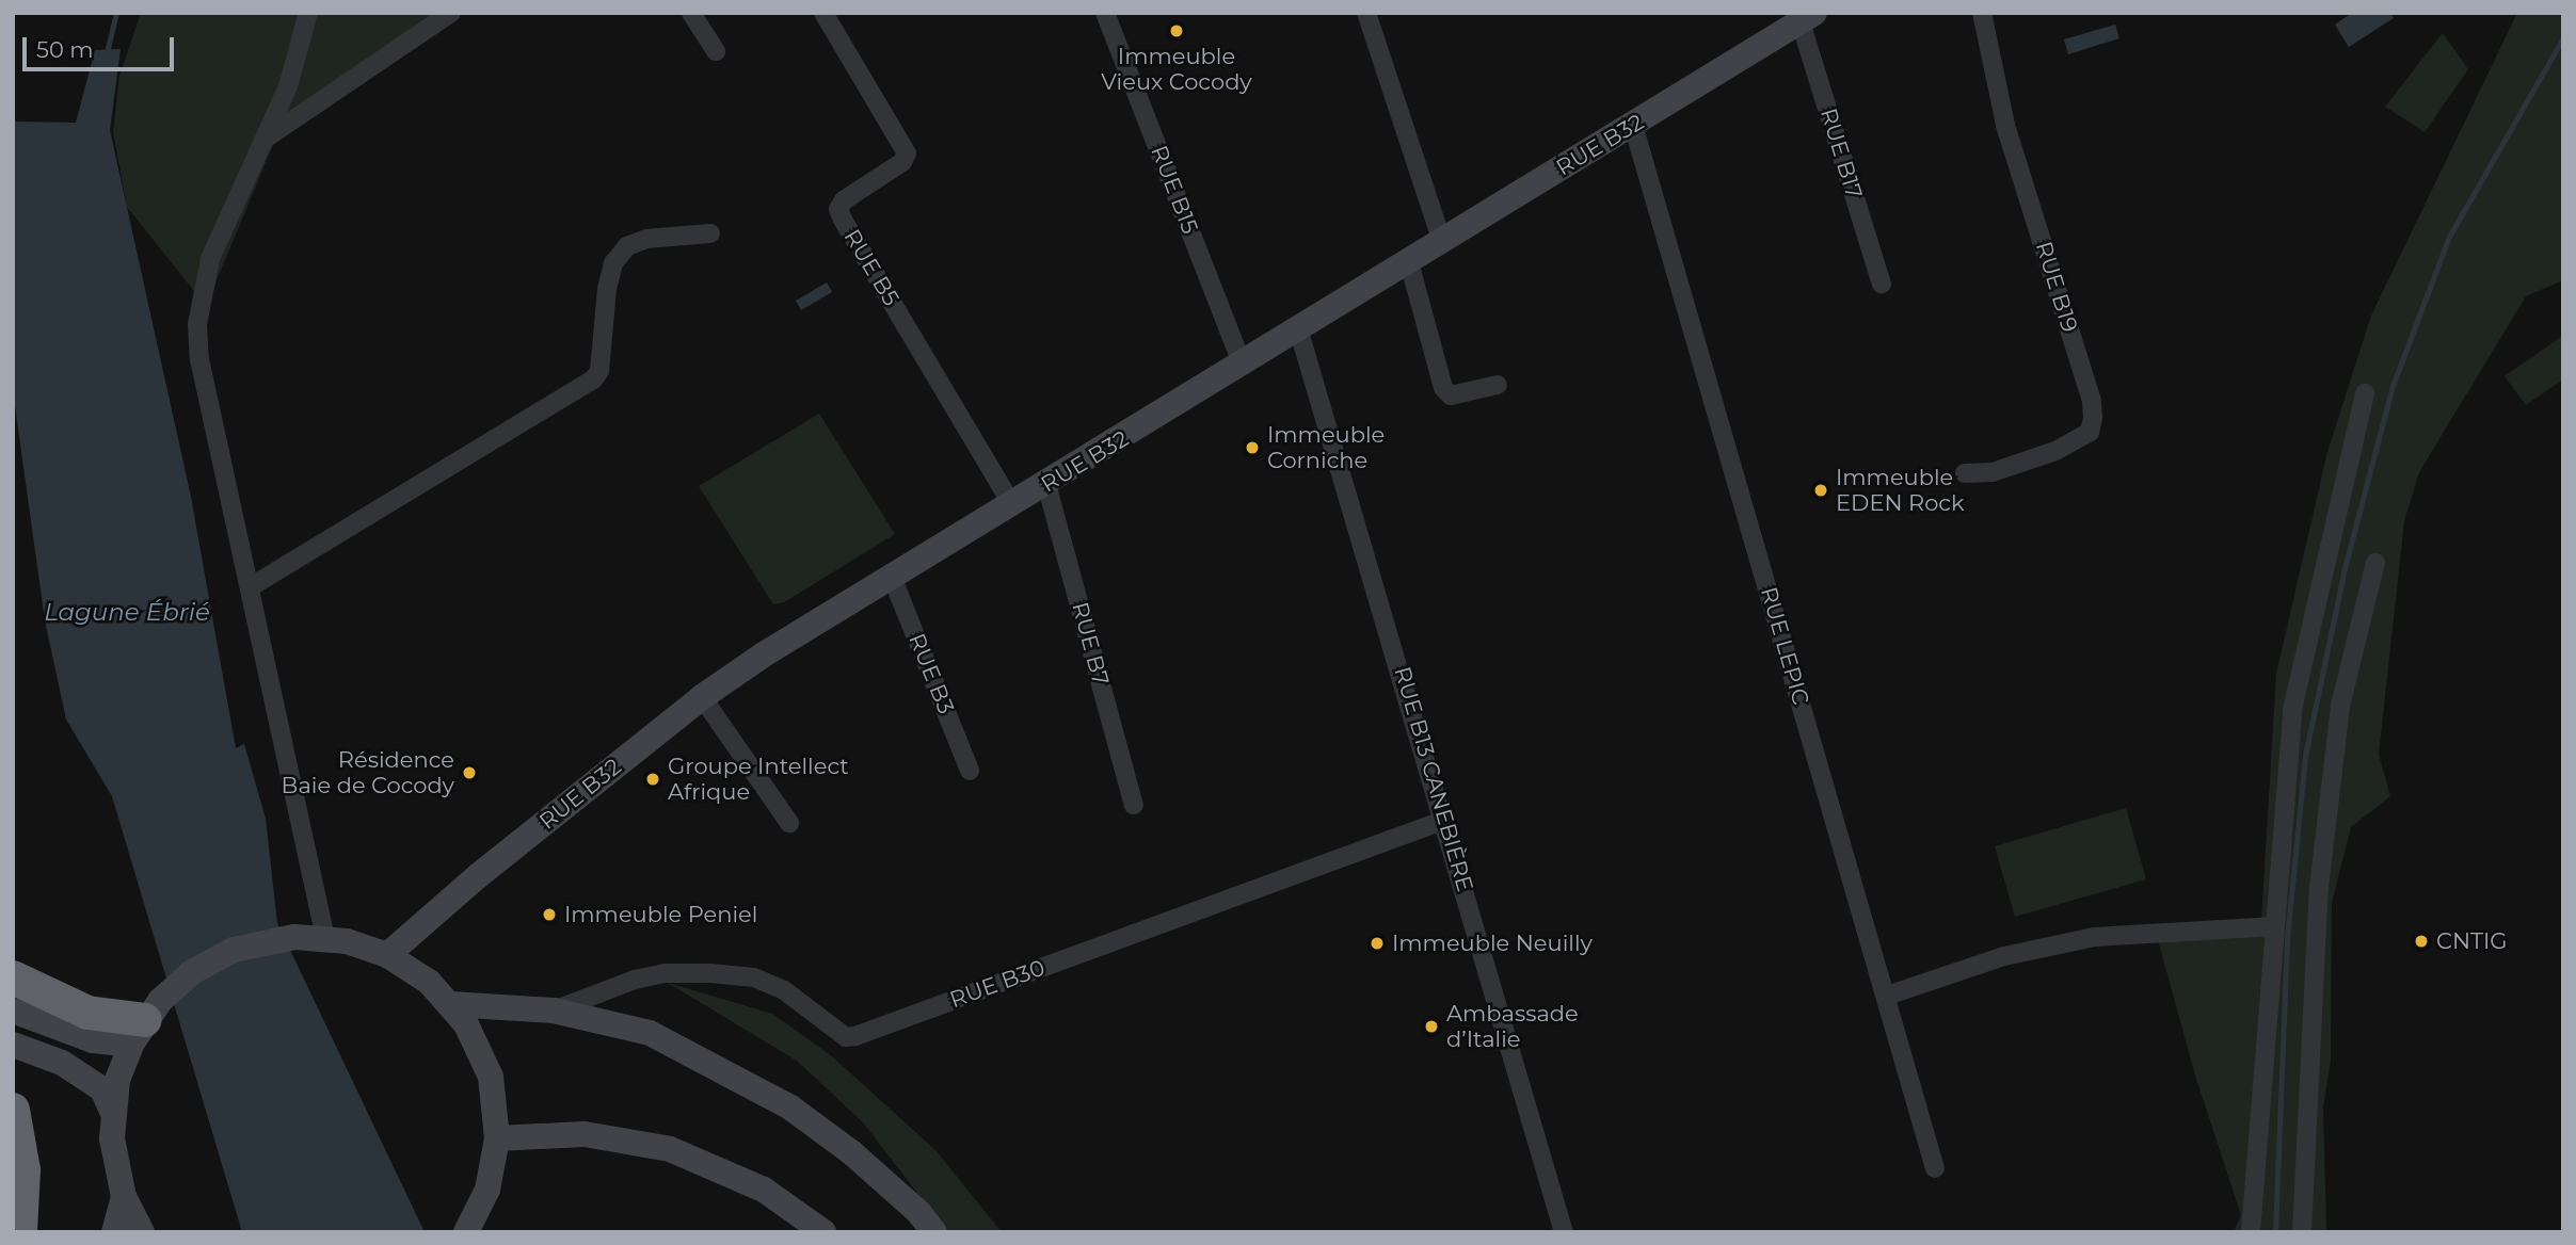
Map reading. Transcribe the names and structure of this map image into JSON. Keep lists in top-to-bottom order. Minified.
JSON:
{"streets":{"main road":["RUE B32"],"street":["RUE B17","RUE B15","RUE B5","RUE B19","RUE B7","RUE LEPIC","RUE B3","RUE B13 CANEBIÈRE","RUE B30"]},"crossings":[["RUE B32","RUE B17"],["RUE B32","RUE B15"],["RUE B32","RUE B5"],["RUE B32","RUE B7"],["RUE B32","RUE LEPIC"],["RUE B32","RUE B3"],["RUE B32","RUE B13 CANEBIÈRE"],["RUE B13 CANEBIÈRE","RUE B30"]],"water":["Lagune Ébrié"],"places":["Immeuble Vieux Cocody","Immeuble Corniche","Immeuble EDEN Rock","Résidence Baie de Cocody","Groupe Intellect Afrique","Immeuble Peniel","CNTIG","Immeuble Neuilly","Ambassade d’Italie"],"scale_bar":"50 m"}
